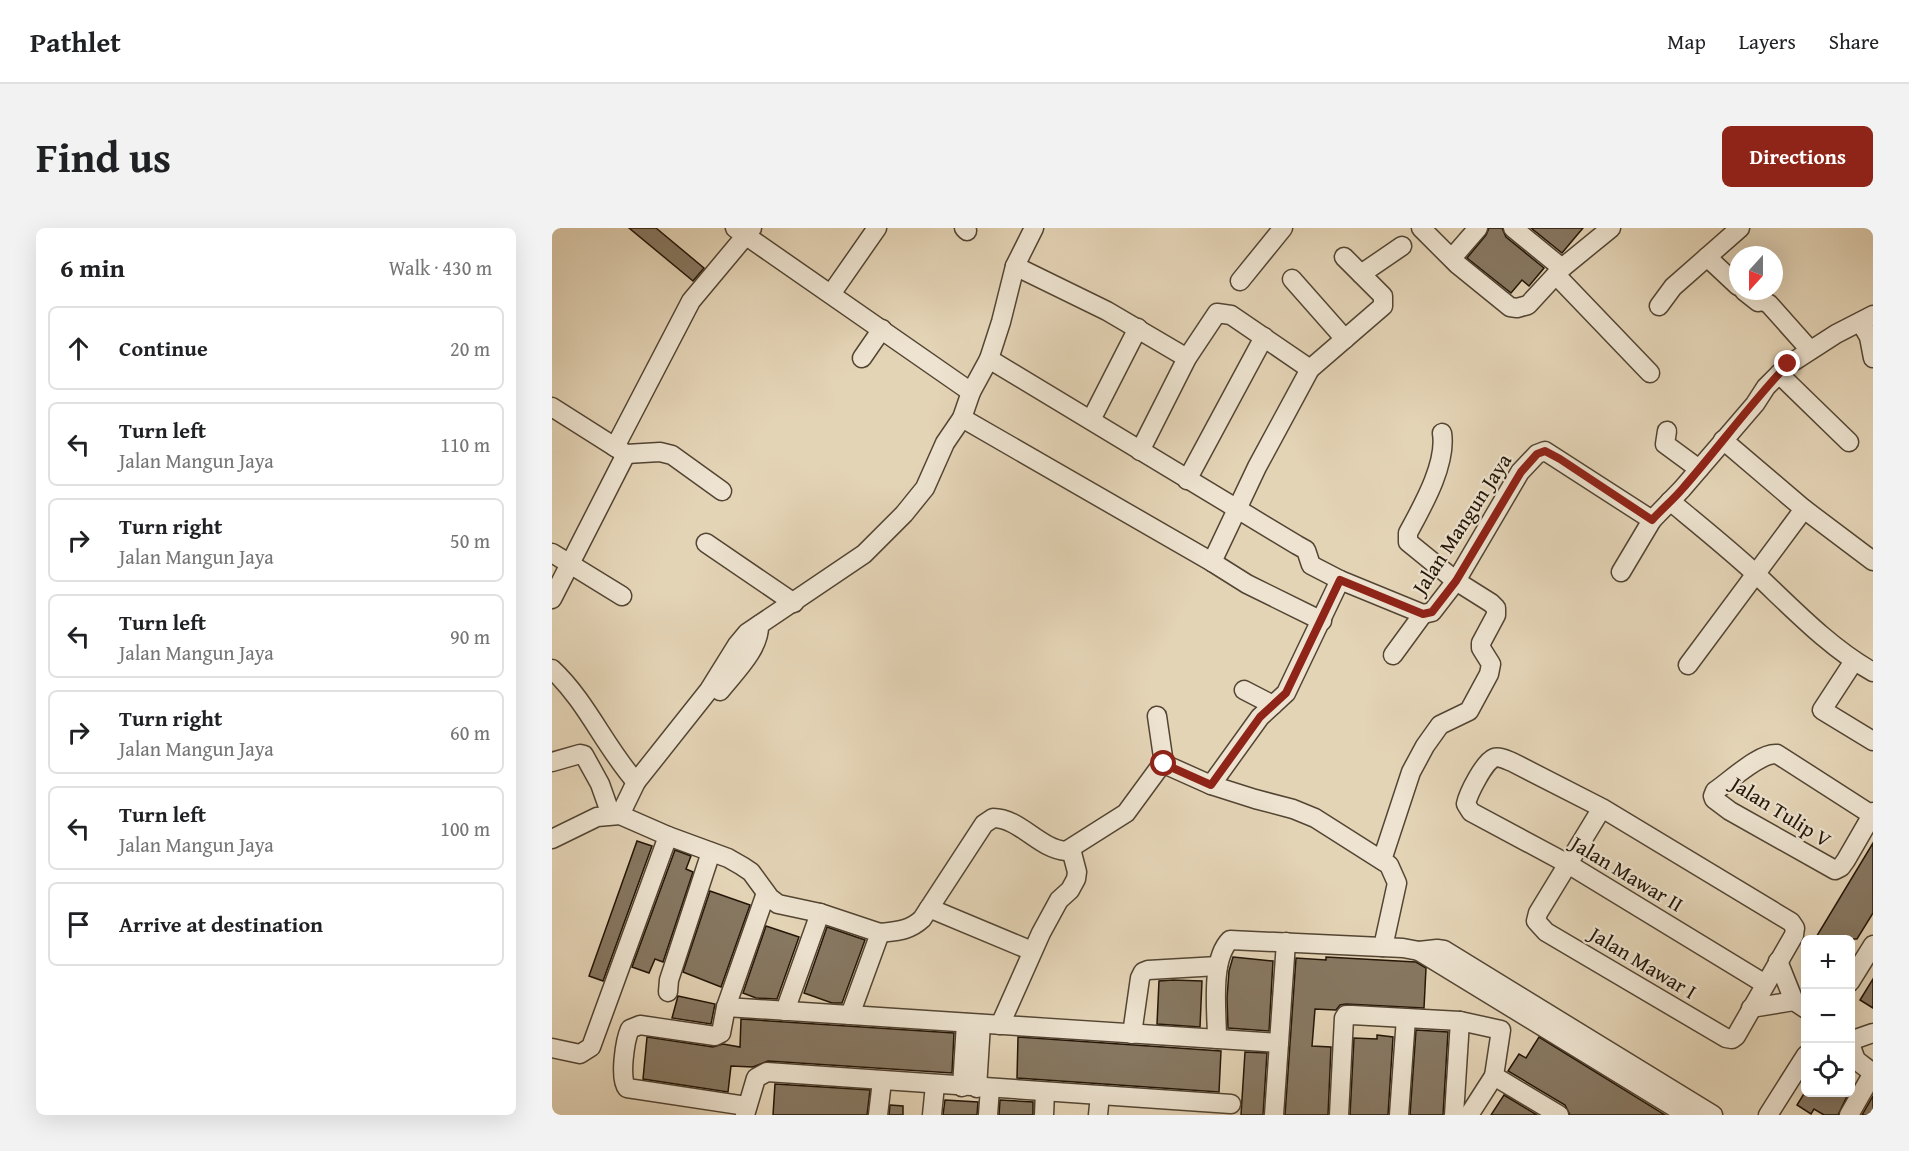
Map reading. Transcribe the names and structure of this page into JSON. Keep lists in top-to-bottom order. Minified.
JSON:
{"streets":{"street":["Jalan Mangun Jaya","Jalan Tulip V","Jalan Mawar II","Jalan Mawar I"]},"crossings":[["Jalan Mawar II","Jalan Mawar I"]],"north":"bottom","page":{"header":"Pathlet","nav":["Map","Layers","Share"],"title":"Find us","buttons":"Directions","heading":["6 min","Walk · 430 m"],"list":[["Continue","20 m"],["Turn left","Jalan Mangun Jaya","110 m"],["Turn right","Jalan Mangun Jaya","50 m"],["Turn left","Jalan Mangun Jaya","90 m"],["Turn right","Jalan Mangun Jaya","60 m"],["Turn left","Jalan Mangun Jaya","100 m"],"Arrive at destination"],"map_buttons":["+","−"]}}
